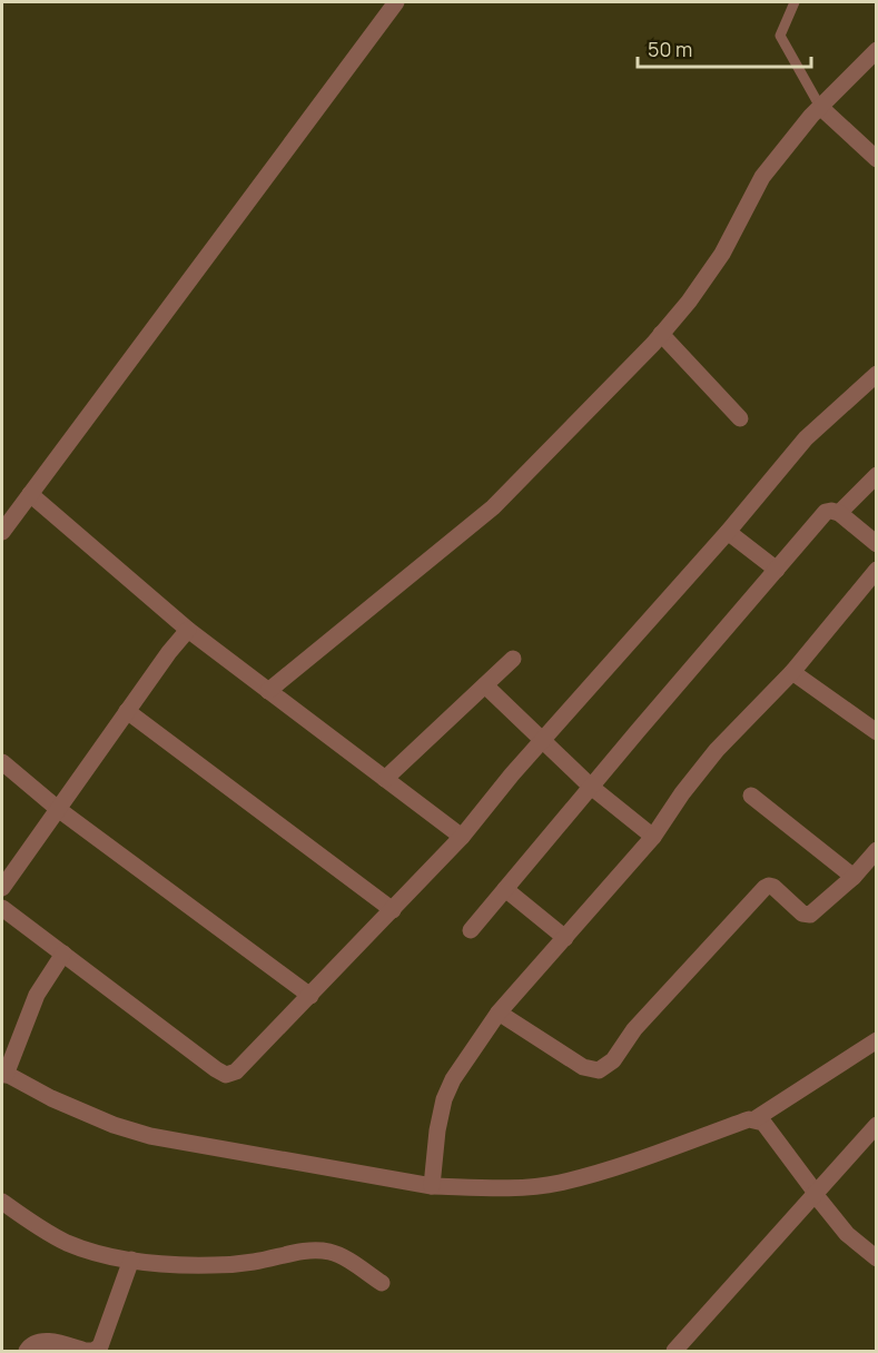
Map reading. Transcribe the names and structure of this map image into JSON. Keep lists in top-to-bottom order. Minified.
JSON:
{"scale_bar":"50 m"}
